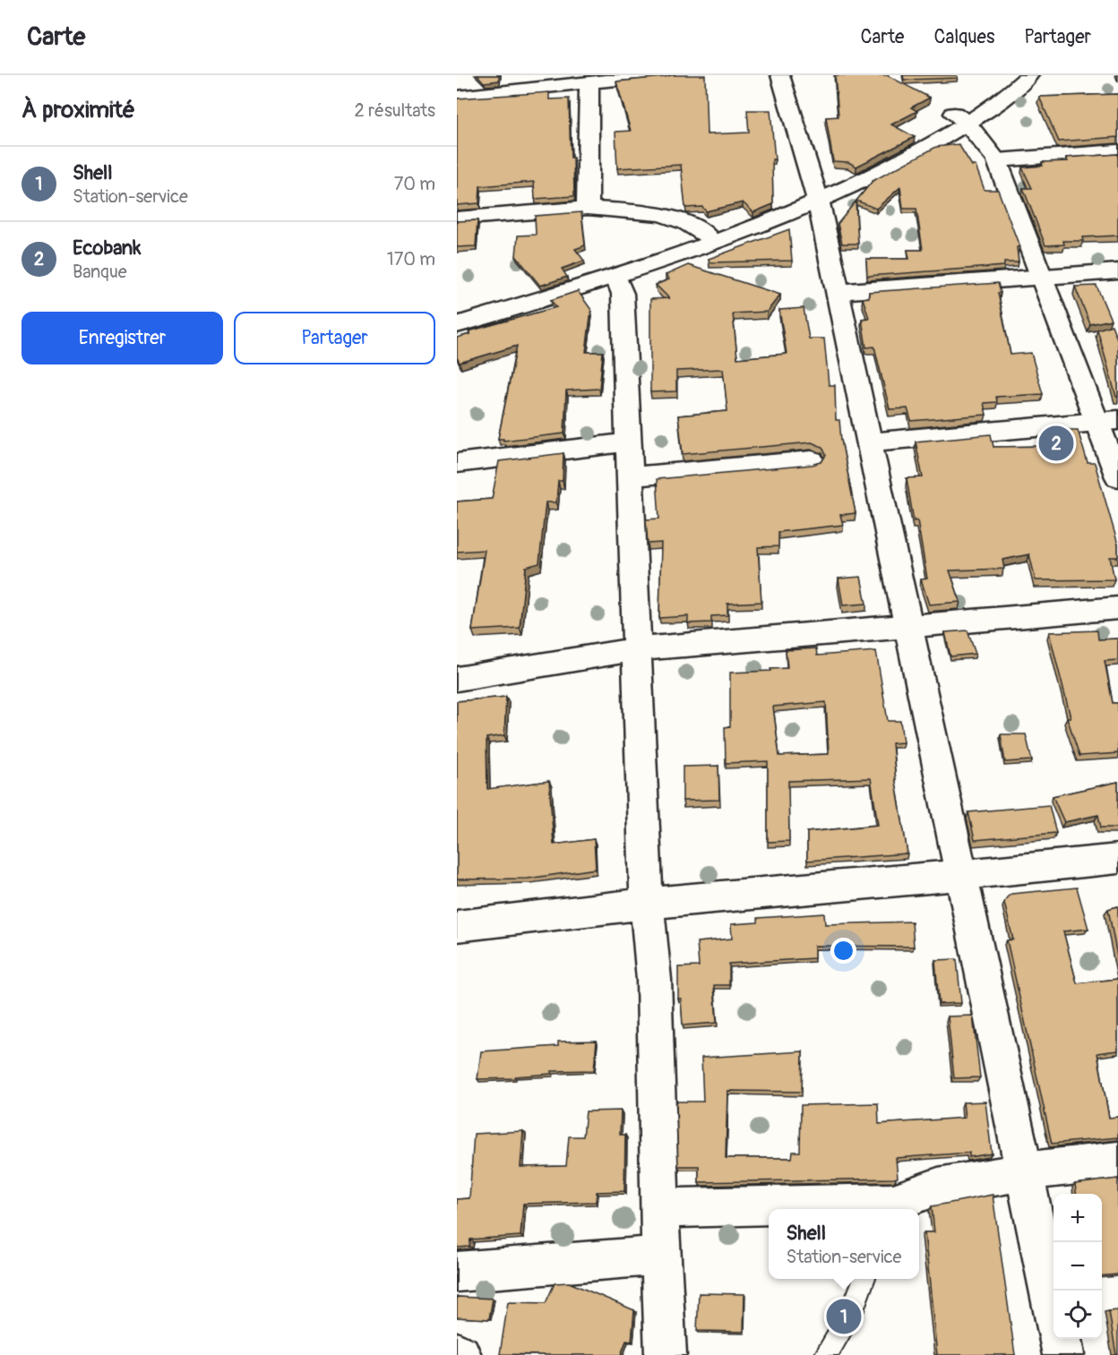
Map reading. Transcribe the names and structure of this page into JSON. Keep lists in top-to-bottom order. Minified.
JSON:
{"page":{"header":"Carte","nav":["Carte","Calques","Partager"],"heading":["À proximité","2 résultats"],"list":[{"mark":"1","name":"Shell","note":"Station-service","value":"70 m"},{"mark":"2","name":"Ecobank","note":"Banque","value":"170 m"}],"buttons":["Enregistrer","Partager"],"pins":["2","1"],"map_buttons":["+","−"],"popup":["Shell","Station-service"]}}
